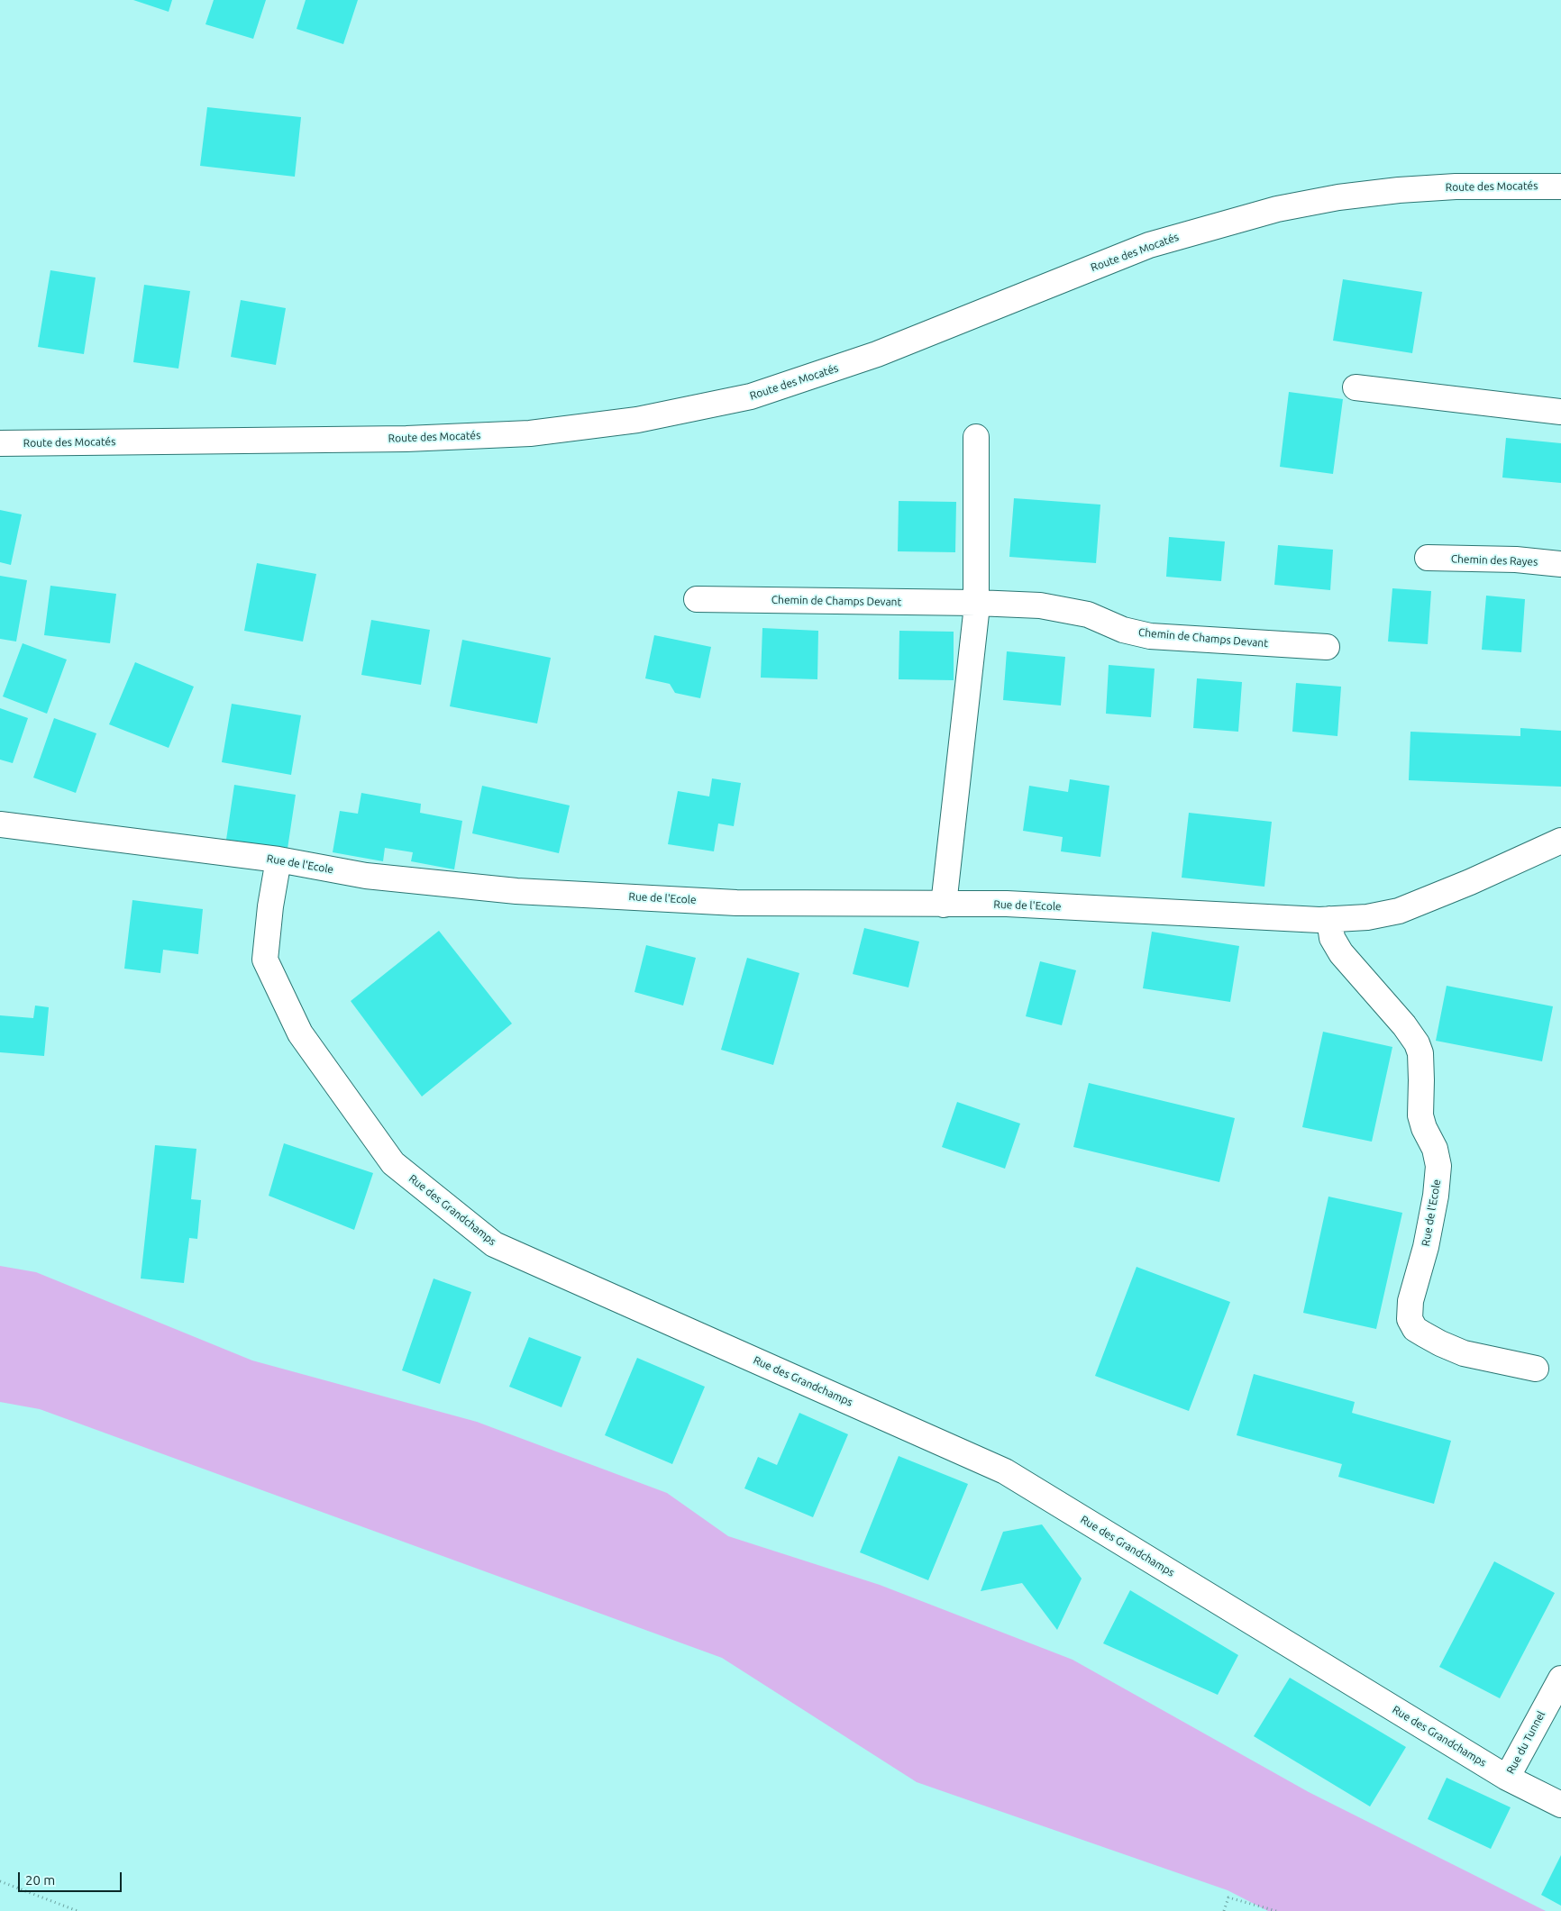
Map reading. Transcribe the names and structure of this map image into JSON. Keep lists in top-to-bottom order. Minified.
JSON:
{"streets":{"street":["Route des Mocatés","Chemin des Rayes","Chemin de Champs Devant","Rue de l'Ecole","Rue des Grandchamps","Rue du Tunnel"]},"crossings":[["Rue de l'Ecole","Rue des Grandchamps"],["Rue des Grandchamps","Rue du Tunnel"]],"scale_bar":"20 m"}
